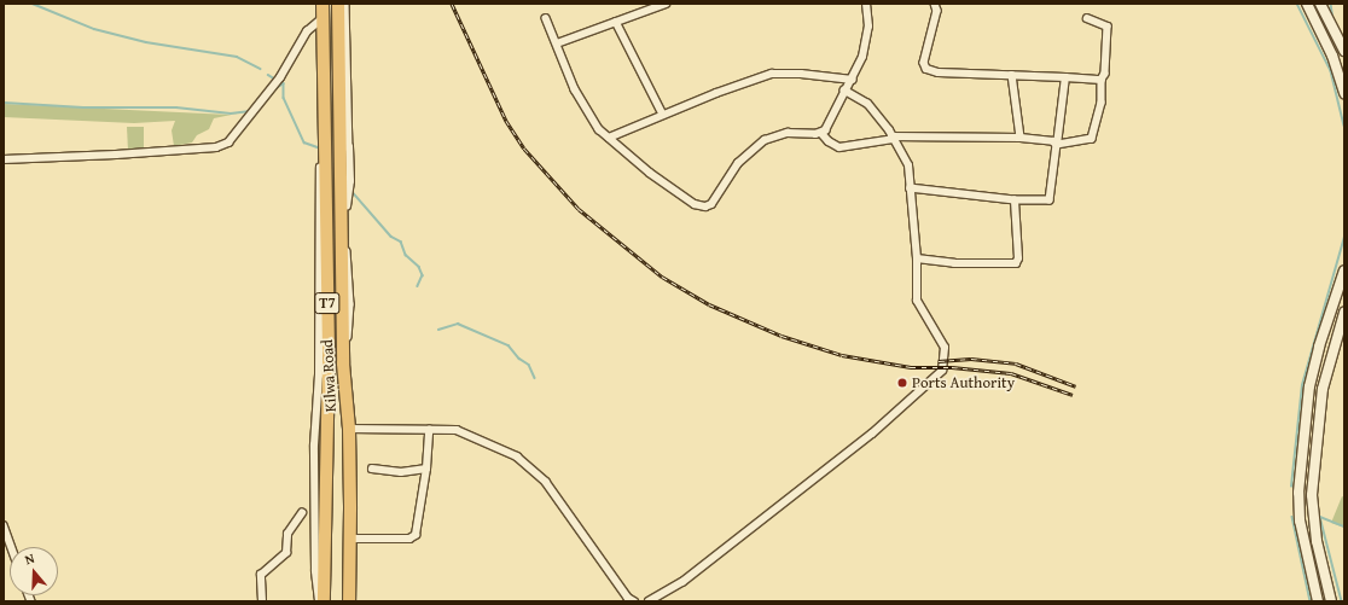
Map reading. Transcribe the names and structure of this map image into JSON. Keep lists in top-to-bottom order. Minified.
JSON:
{"streets":{"highway":["T7","Kilwa Road"]},"places":["Ports Authority"],"north":"top"}
